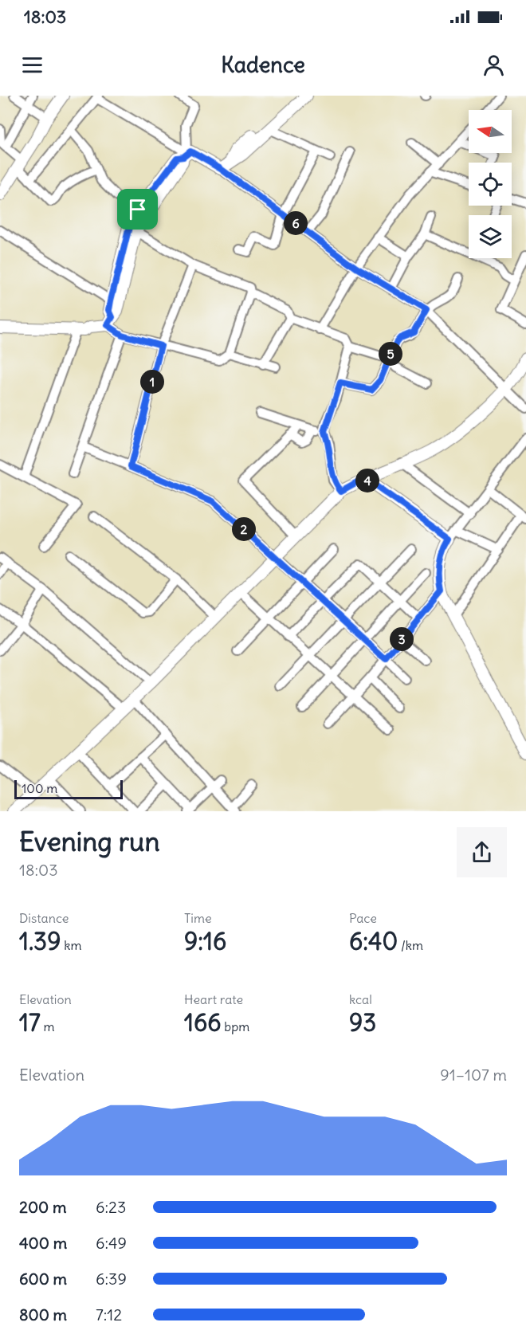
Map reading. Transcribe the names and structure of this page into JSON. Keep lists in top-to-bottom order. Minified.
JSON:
{"scale_bar":"100 m","north":"left","page":{"status":"18:03","header":"Kadence","pins":["6","5","1","4","2","3"],"scale":"100 m","heading":["Evening run","18:03"],"stats":[["Distance","1.39 km"],["Time","9:16"],["Pace","6:40 /km"],["Elevation","17 m"],["Heart rate","166 bpm"],["kcal","93"]],"chart":["Elevation","91–107 m"],"list":[{"name":"200 m","note":"6:23"},{"name":"400 m","note":"6:49"},{"name":"600 m","note":"6:39"},{"name":"800 m","note":"7:12"}]}}
